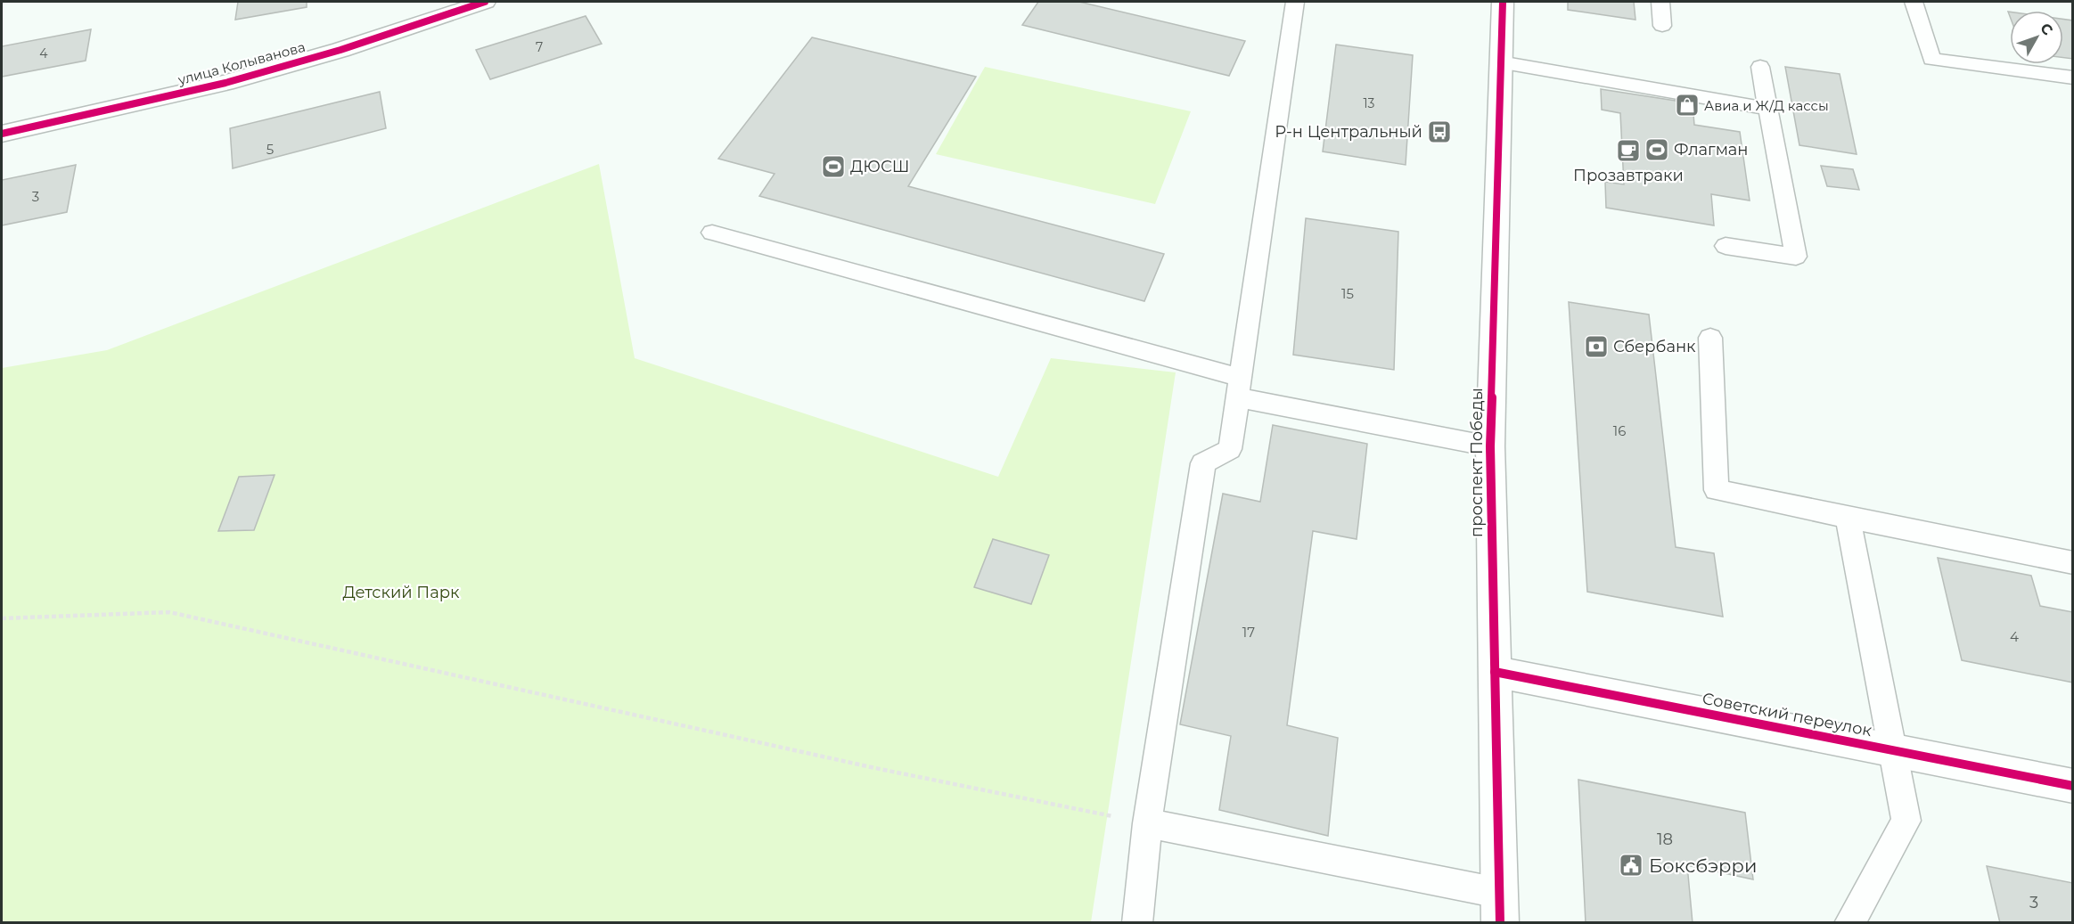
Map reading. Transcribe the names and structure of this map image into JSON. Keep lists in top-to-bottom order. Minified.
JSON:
{"streets":{"street":["улица Колыванова","проспект Победы","Советский переулок"]},"crossings":[["проспект Победы","Советский переулок"]],"parks":["Детский Парк"],"places":{"shop":["Авиа и Ж/Д кассы"],"bus stop":["Р-н Центральный"],"sports":["Флагман","ДЮСШ"],"cafe":["Прозавтраки"],"bank":["Сбербанк"],"public building":["Боксбэрри"]},"house_numbers":["7","4","13","5","3","15","16","17","4","18","3"],"north":"top right"}
